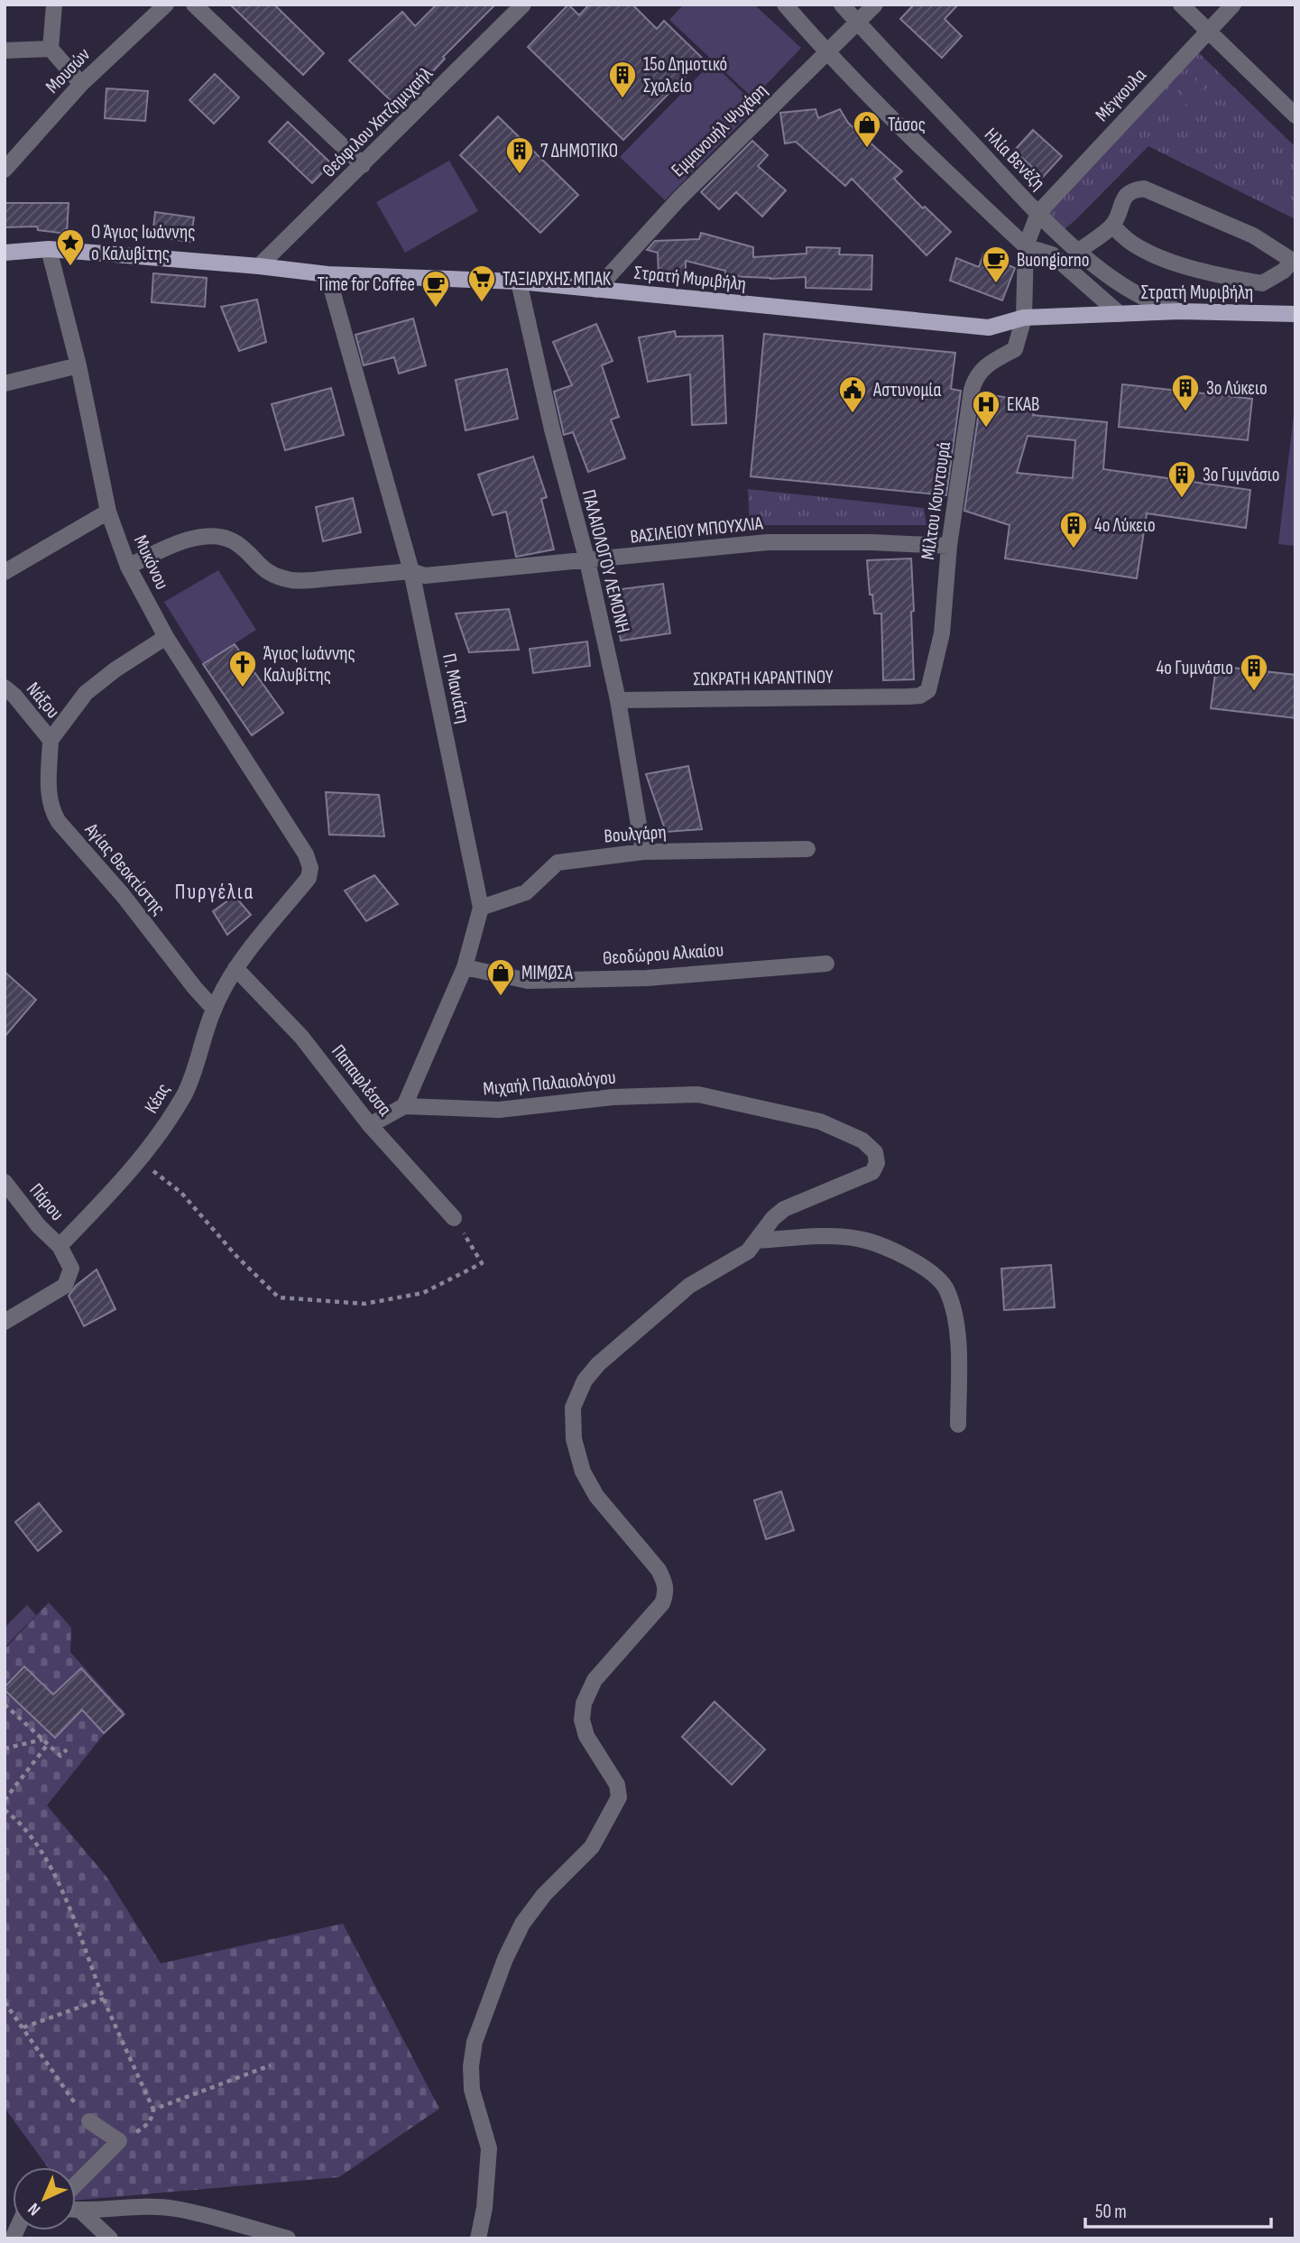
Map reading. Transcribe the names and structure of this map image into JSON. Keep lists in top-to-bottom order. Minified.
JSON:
{"streets":{"main road":["Στρατή Μυριβήλη"],"street":["Μουσών","Μέγκουλα","Θεόφιλου Χατζημιχαήλ","Εμμανουήλ Ψυχάρη","Ηλία Βενέζη","Μίλτου Κουντουρά","ΒΑΣΙΛΕΙΟΥ ΜΠΟΥΧΛΙΑ","ΠΑΛΑΙΟΛΟΓΟΥ ΛΕΜΟΝΗ","Μυκόνου","ΣΩΚΡΑΤΗ ΚΑΡΑΝΤΙΝΟΥ","Π. Μανιάτη","Νάξου","Βουλγάρη","Αγίας Θεοκτίστης","Θεοδώρου Αλκαίου","Παπαφλέσσα","Μιχαήλ Παλαιολόγου","Κέας","Πάρου"]},"crossings":[["Μέγκουλα","Ηλία Βενέζη"],["Θεόφιλου Χατζημιχαήλ","Στρατή Μυριβήλη"],["Εμμανουήλ Ψυχάρη","Ηλία Βενέζη"],["Εμμανουήλ Ψυχάρη","Στρατή Μυριβήλη"],["Ηλία Βενέζη","Στρατή Μυριβήλη"],["Στρατή Μυριβήλη","Μίλτου Κουντουρά"],["Στρατή Μυριβήλη","ΠΑΛΑΙΟΛΟΓΟΥ ΛΕΜΟΝΗ"],["Στρατή Μυριβήλη","Μυκόνου"],["Στρατή Μυριβήλη","Π. Μανιάτη"],["Μίλτου Κουντουρά","ΒΑΣΙΛΕΙΟΥ ΜΠΟΥΧΛΙΑ"],["Μίλτου Κουντουρά","ΣΩΚΡΑΤΗ ΚΑΡΑΝΤΙΝΟΥ"],["ΒΑΣΙΛΕΙΟΥ ΜΠΟΥΧΛΙΑ","ΠΑΛΑΙΟΛΟΓΟΥ ΛΕΜΟΝΗ"],["ΒΑΣΙΛΕΙΟΥ ΜΠΟΥΧΛΙΑ","Μυκόνου"],["ΒΑΣΙΛΕΙΟΥ ΜΠΟΥΧΛΙΑ","Π. Μανιάτη"],["ΠΑΛΑΙΟΛΟΓΟΥ ΛΕΜΟΝΗ","ΣΩΚΡΑΤΗ ΚΑΡΑΝΤΙΝΟΥ"],["ΠΑΛΑΙΟΛΟΓΟΥ ΛΕΜΟΝΗ","Βουλγάρη"],["Μυκόνου","Κέας"],["Π. Μανιάτη","Βουλγάρη"],["Π. Μανιάτη","Θεοδώρου Αλκαίου"],["Π. Μανιάτη","Μιχαήλ Παλαιολόγου"],["Νάξου","Αγίας Θεοκτίστης"],["Αγίας Θεοκτίστης","Κέας"],["Παπαφλέσσα","Κέας"],["Κέας","Πάρου"]],"districts":["Πυργέλια"],"places":{"building":["15o Δημοτικό Σχολείο","7 ΔΗΜΟΤΙΚΟ","3ο Λύκειο","3ο Γυμνάσιο","4ο Λύκειο","4ο Γυμνάσιο"],"shop":["Τάσος","MIMØΣΑ"],"place":["Ο Άγιος Ιωάννης ο Καλυβίτης"],"cafe":["Buongiorno","Time for Coffee"],"supermarket":["ΤΑΞΙΑΡΧΗΣ ΜΠΑΚ"],"public building":["Αστυνομία"],"hospital":["ΕΚΑΒ"],"church":["Άγιος Ιωάννης Καλυβίτης"]},"scale_bar":"50 m","north":"bottom left"}
